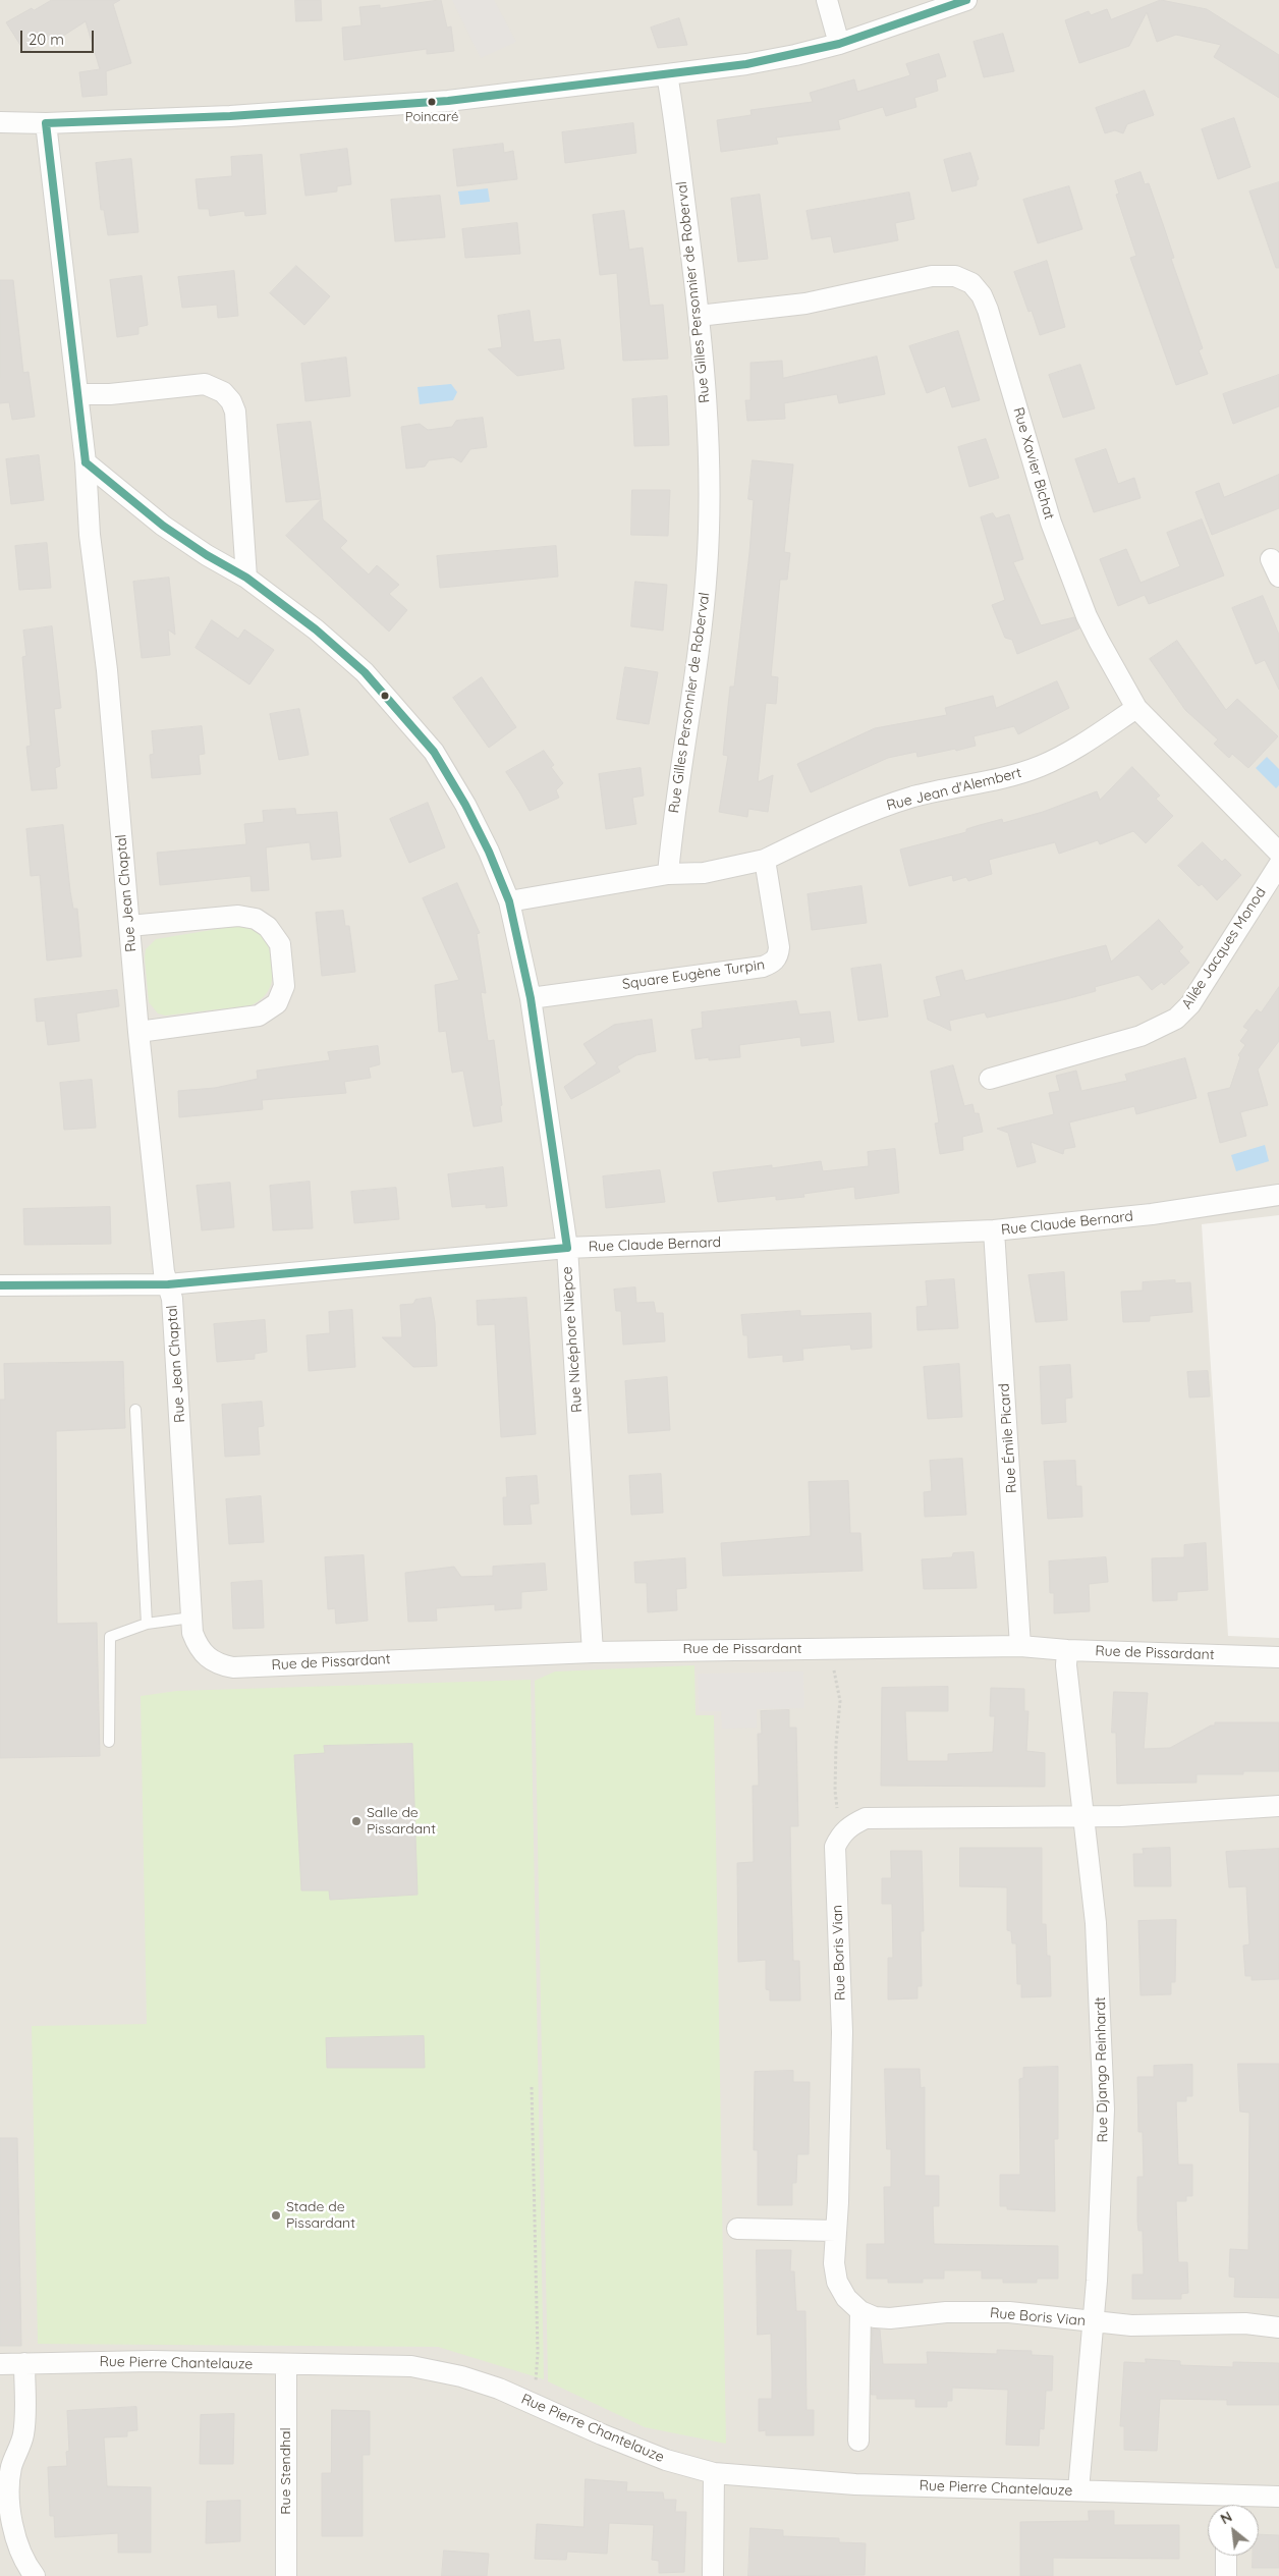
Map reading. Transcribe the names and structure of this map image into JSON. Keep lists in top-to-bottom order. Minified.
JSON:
{"streets":{"street":["Rue Gilles Personnier de Roberval","Rue Xavier Bichat","Rue Jean d'Alembert","Rue Jean Chaptal","Allée Jacques Monod","Square Eugène Turpin","Rue Claude Bernard","Rue Nicéphore Nièpce","Rue Émile Picard","Rue de Pissardant","Rue Boris Vian","Rue Django Reinhardt","Rue Pierre Chantelauze","Rue Stendhal"]},"crossings":[["Rue Gilles Personnier de Roberval","Rue Xavier Bichat"],["Rue Xavier Bichat","Rue Jean d'Alembert"],["Rue Jean d'Alembert","Square Eugène Turpin"],["Rue Jean Chaptal","Rue Claude Bernard"],["Rue Jean Chaptal","Rue de Pissardant"],["Square Eugène Turpin","Rue Nicéphore Nièpce"],["Rue Claude Bernard","Rue Nicéphore Nièpce"],["Rue Claude Bernard","Rue Émile Picard"],["Rue Nicéphore Nièpce","Rue de Pissardant"],["Rue Émile Picard","Rue de Pissardant"],["Rue de Pissardant","Rue Django Reinhardt"],["Rue Boris Vian","Rue Django Reinhardt"],["Rue Django Reinhardt","Rue Pierre Chantelauze"],["Rue Pierre Chantelauze","Rue Stendhal"]],"places":["Poincaré","Salle de Pissardant","Stade de Pissardant"],"scale_bar":"20 m","north":"top left"}
